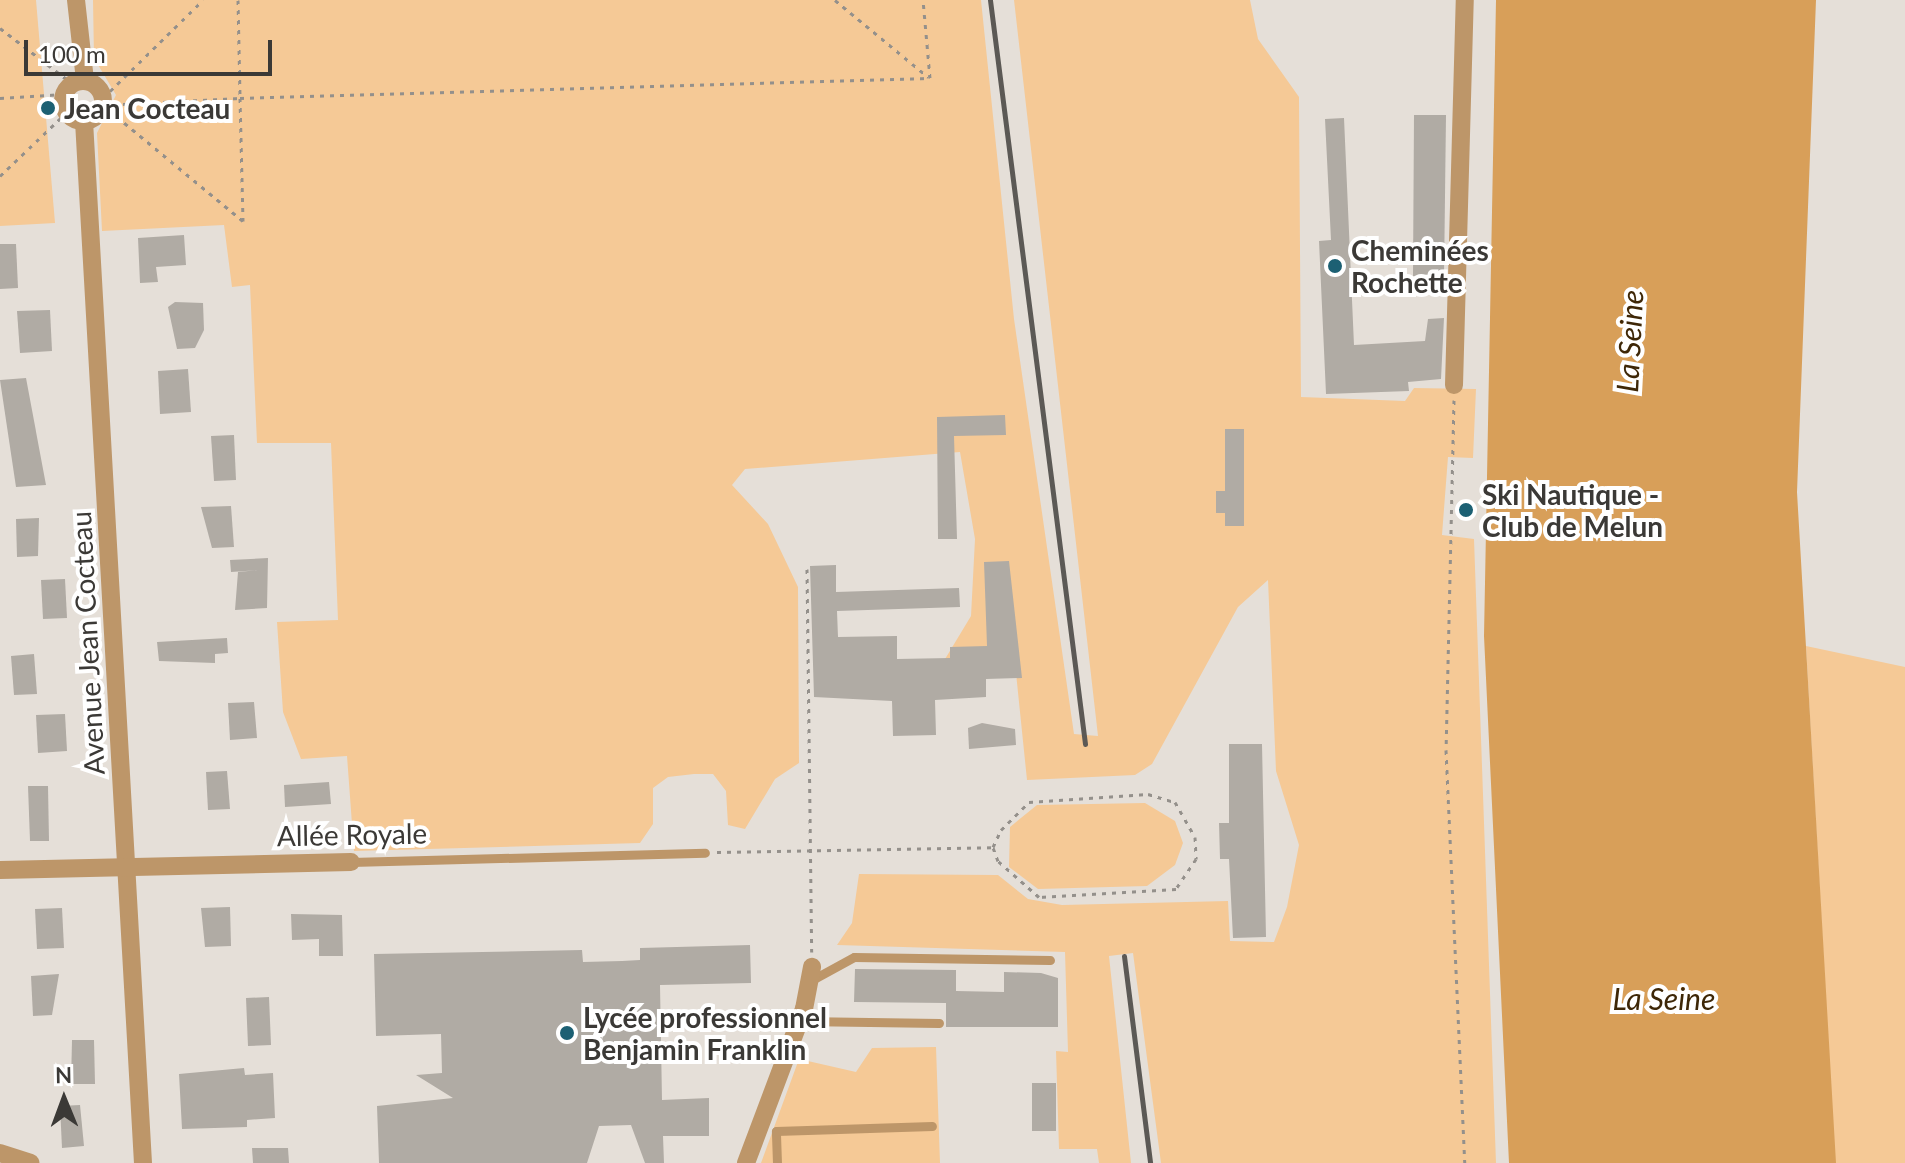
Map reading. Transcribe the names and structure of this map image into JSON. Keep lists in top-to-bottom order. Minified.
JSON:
{"streets":{"street":["Avenue Jean Cocteau","Allée Royale"]},"crossings":[["Avenue Jean Cocteau","Allée Royale"]],"water":["La Seine"],"places":["Jean Cocteau","Cheminées Rochette","Ski Nautique - Club de Melun","Lycée professionnel Benjamin Franklin"],"scale_bar":"100 m","north":"top"}
